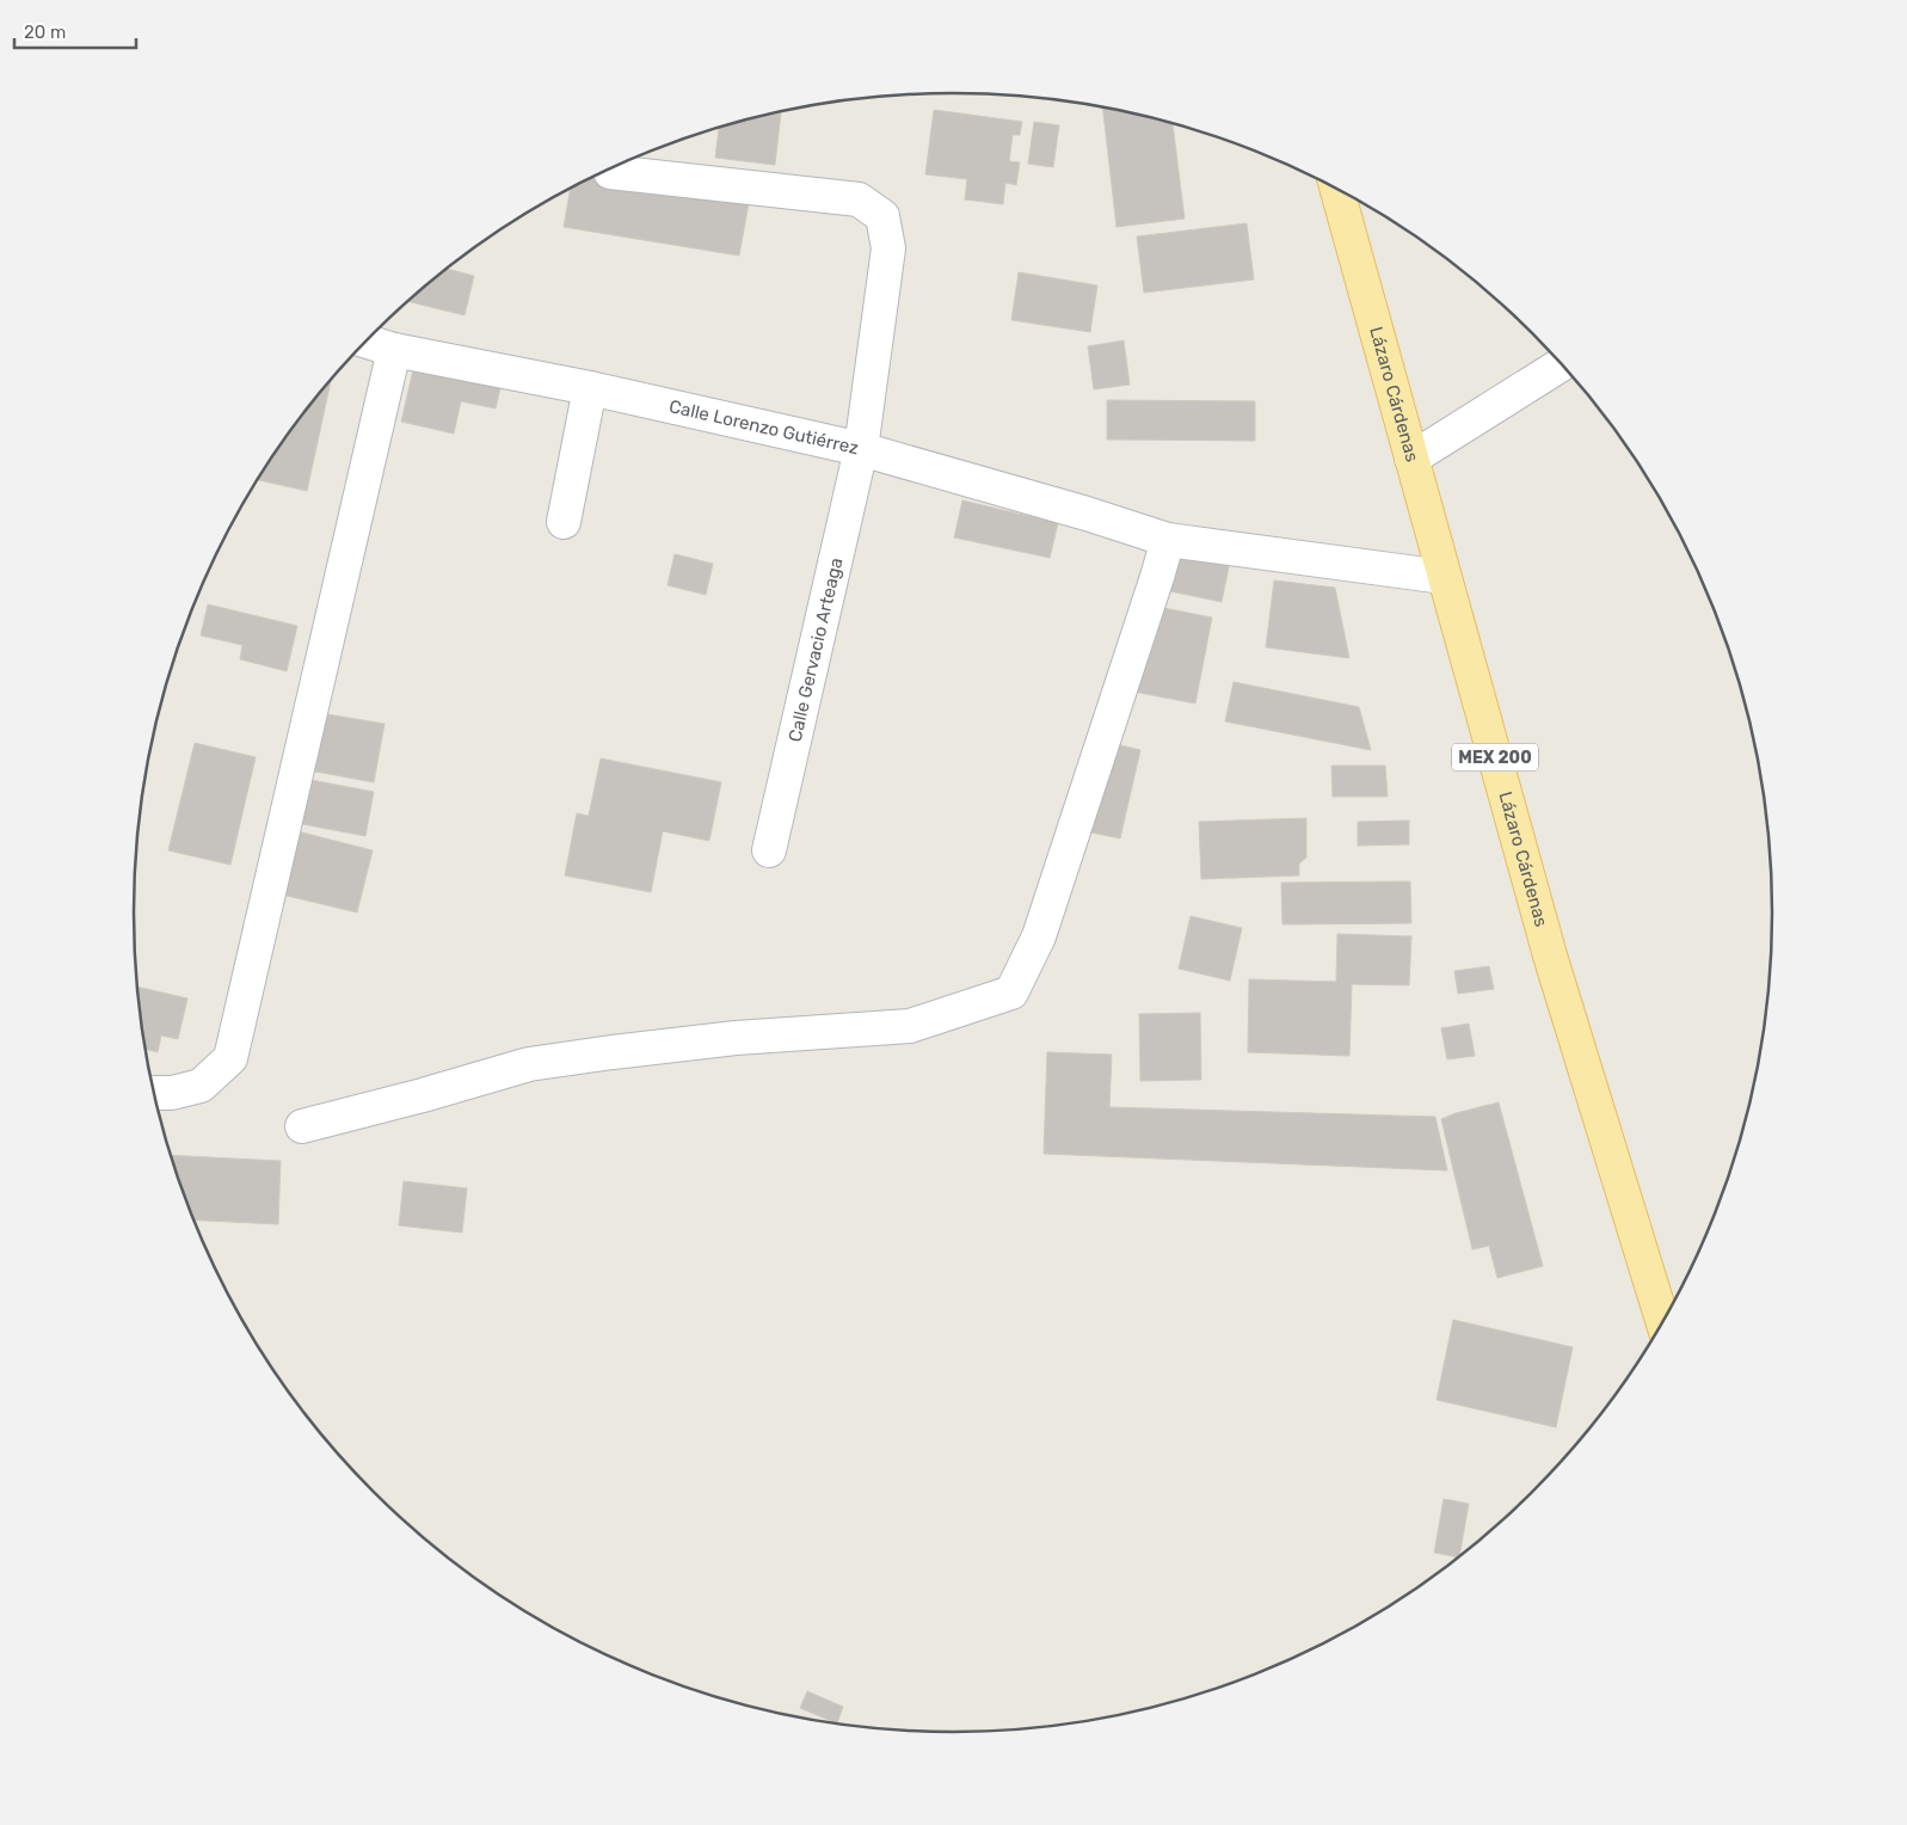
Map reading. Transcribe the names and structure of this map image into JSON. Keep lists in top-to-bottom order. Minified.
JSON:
{"streets":{"main road":["Lázaro Cárdenas","MEX 200"],"street":["Calle Lorenzo Gutiérrez","Calle Gervacio Arteaga"]},"crossings":[["Lázaro Cárdenas","Calle Lorenzo Gutiérrez"],["Calle Lorenzo Gutiérrez","Calle Gervacio Arteaga"]],"scale_bar":"20 m"}
